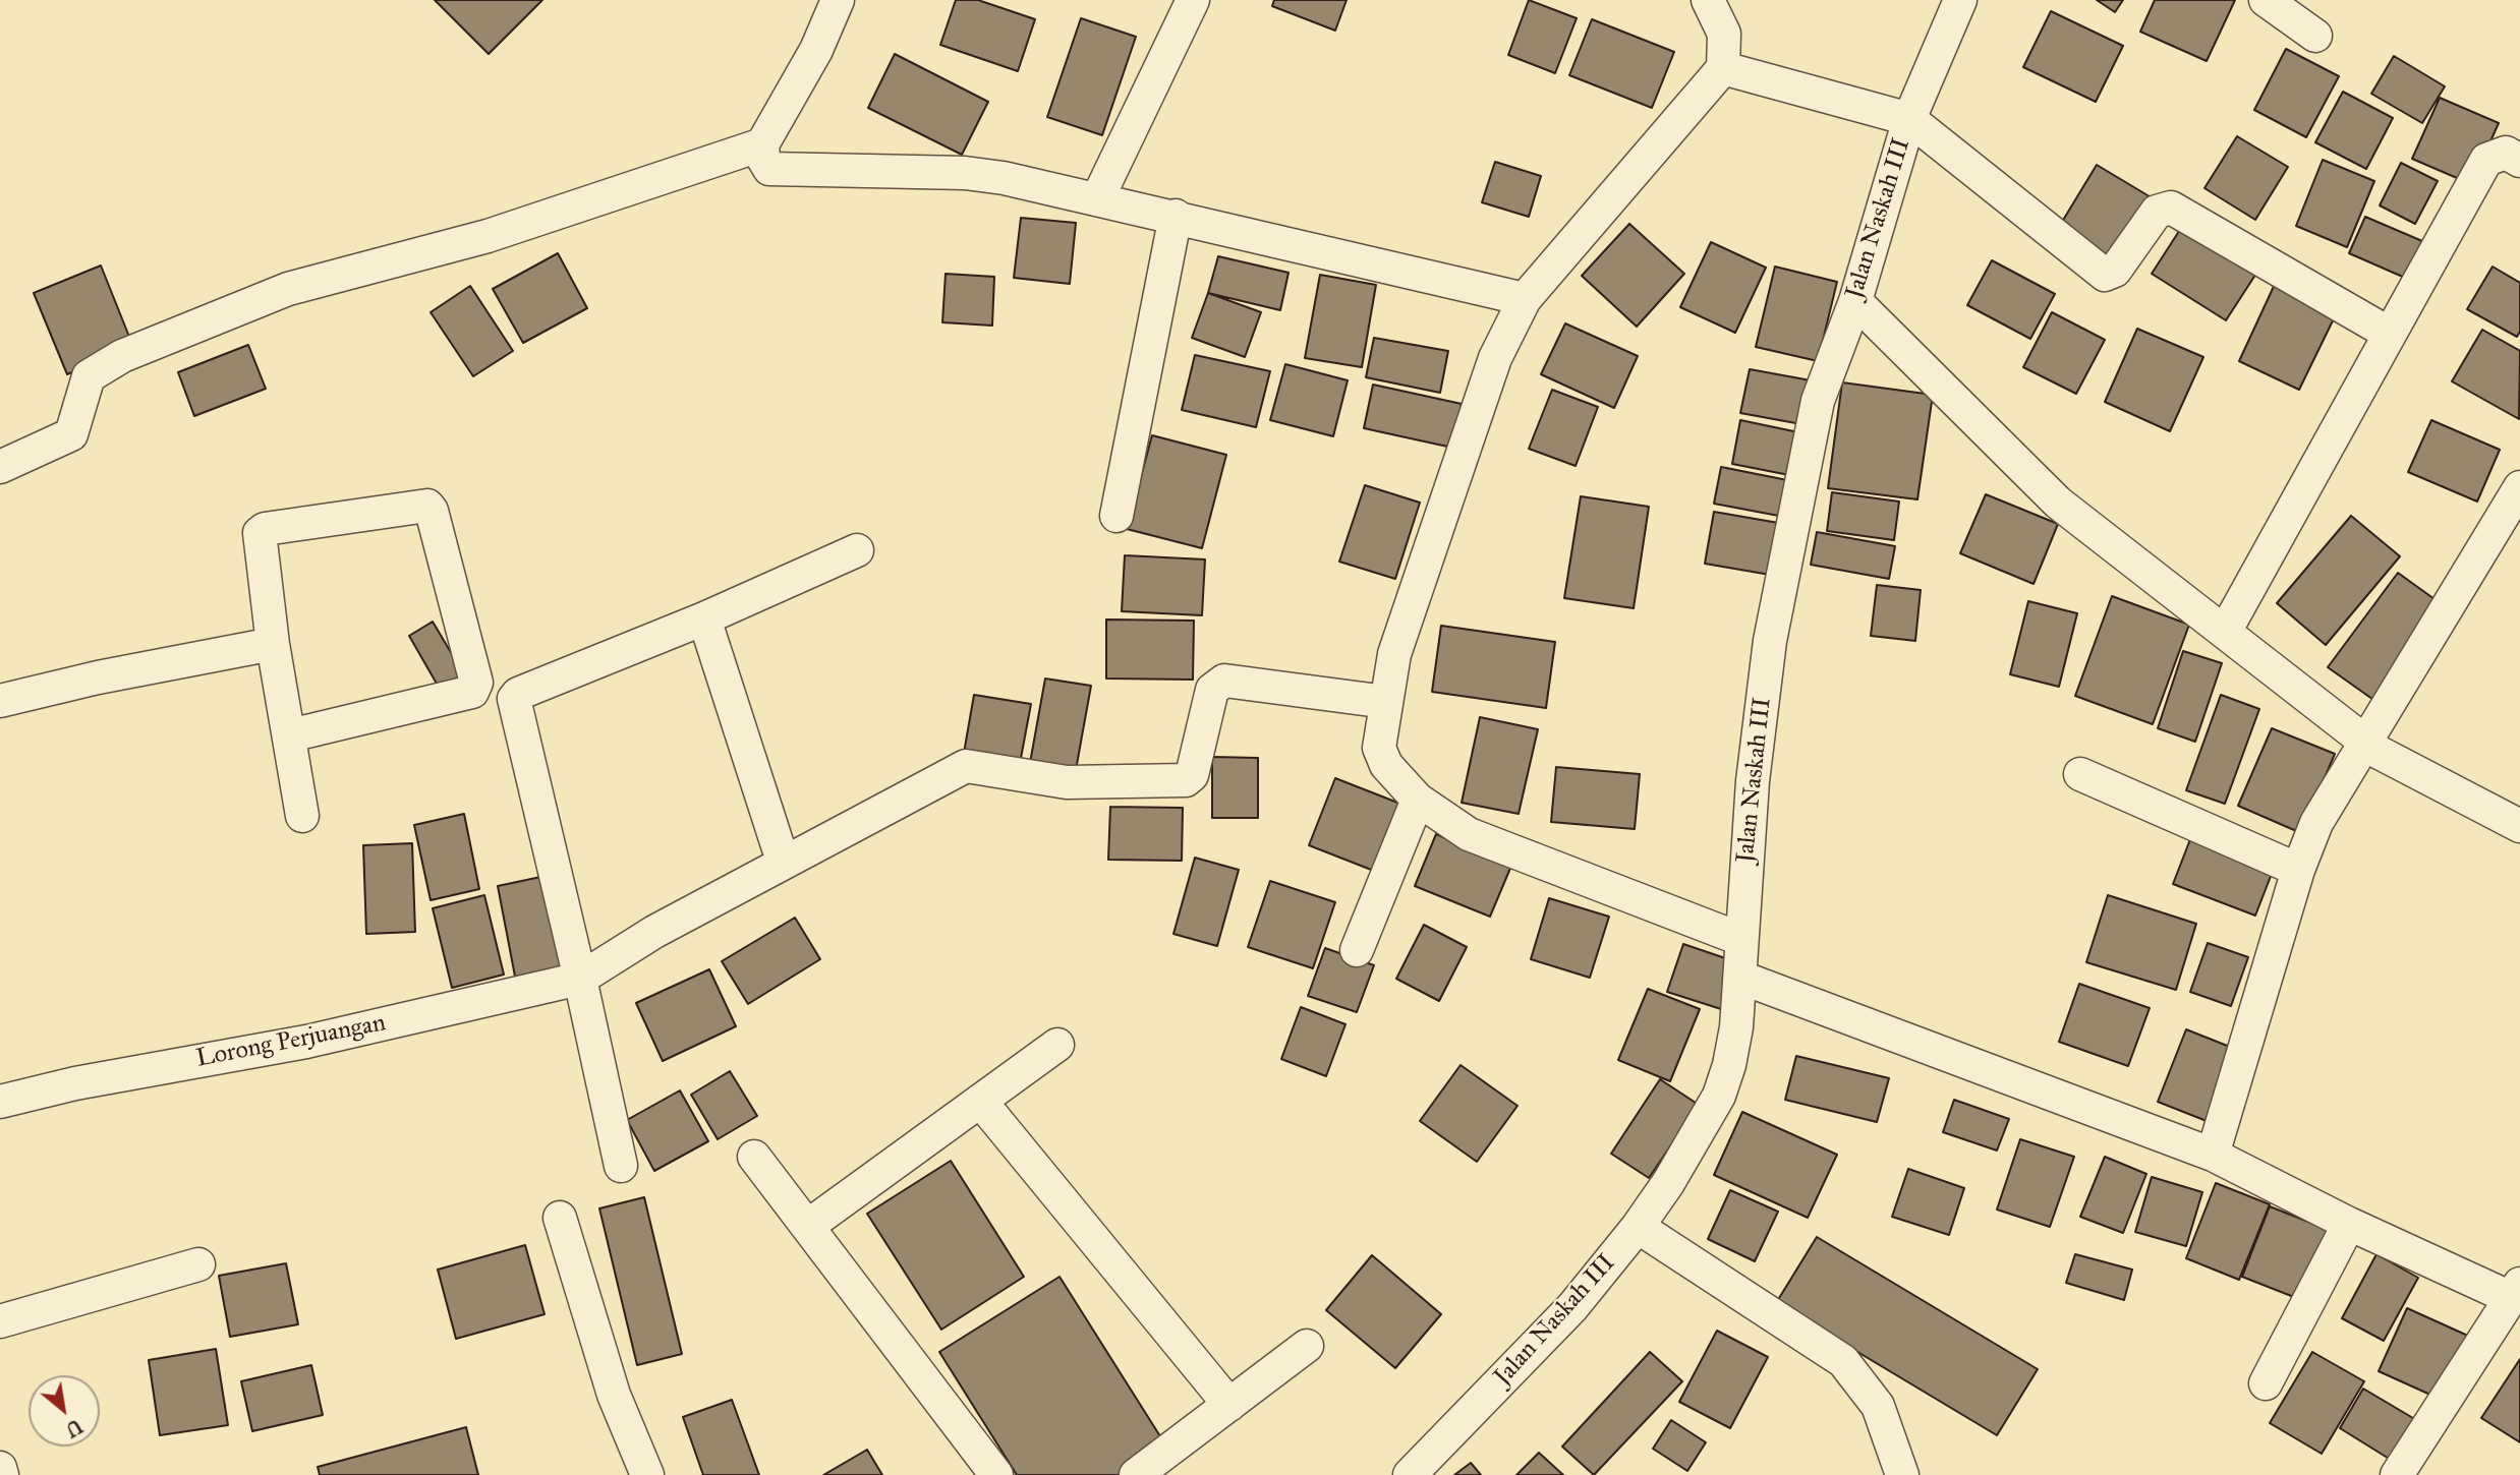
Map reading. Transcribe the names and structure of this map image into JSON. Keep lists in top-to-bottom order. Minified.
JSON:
{"streets":{"street":["Jalan Naskah III","Lorong Perjuangan"]},"north":"bottom right"}
